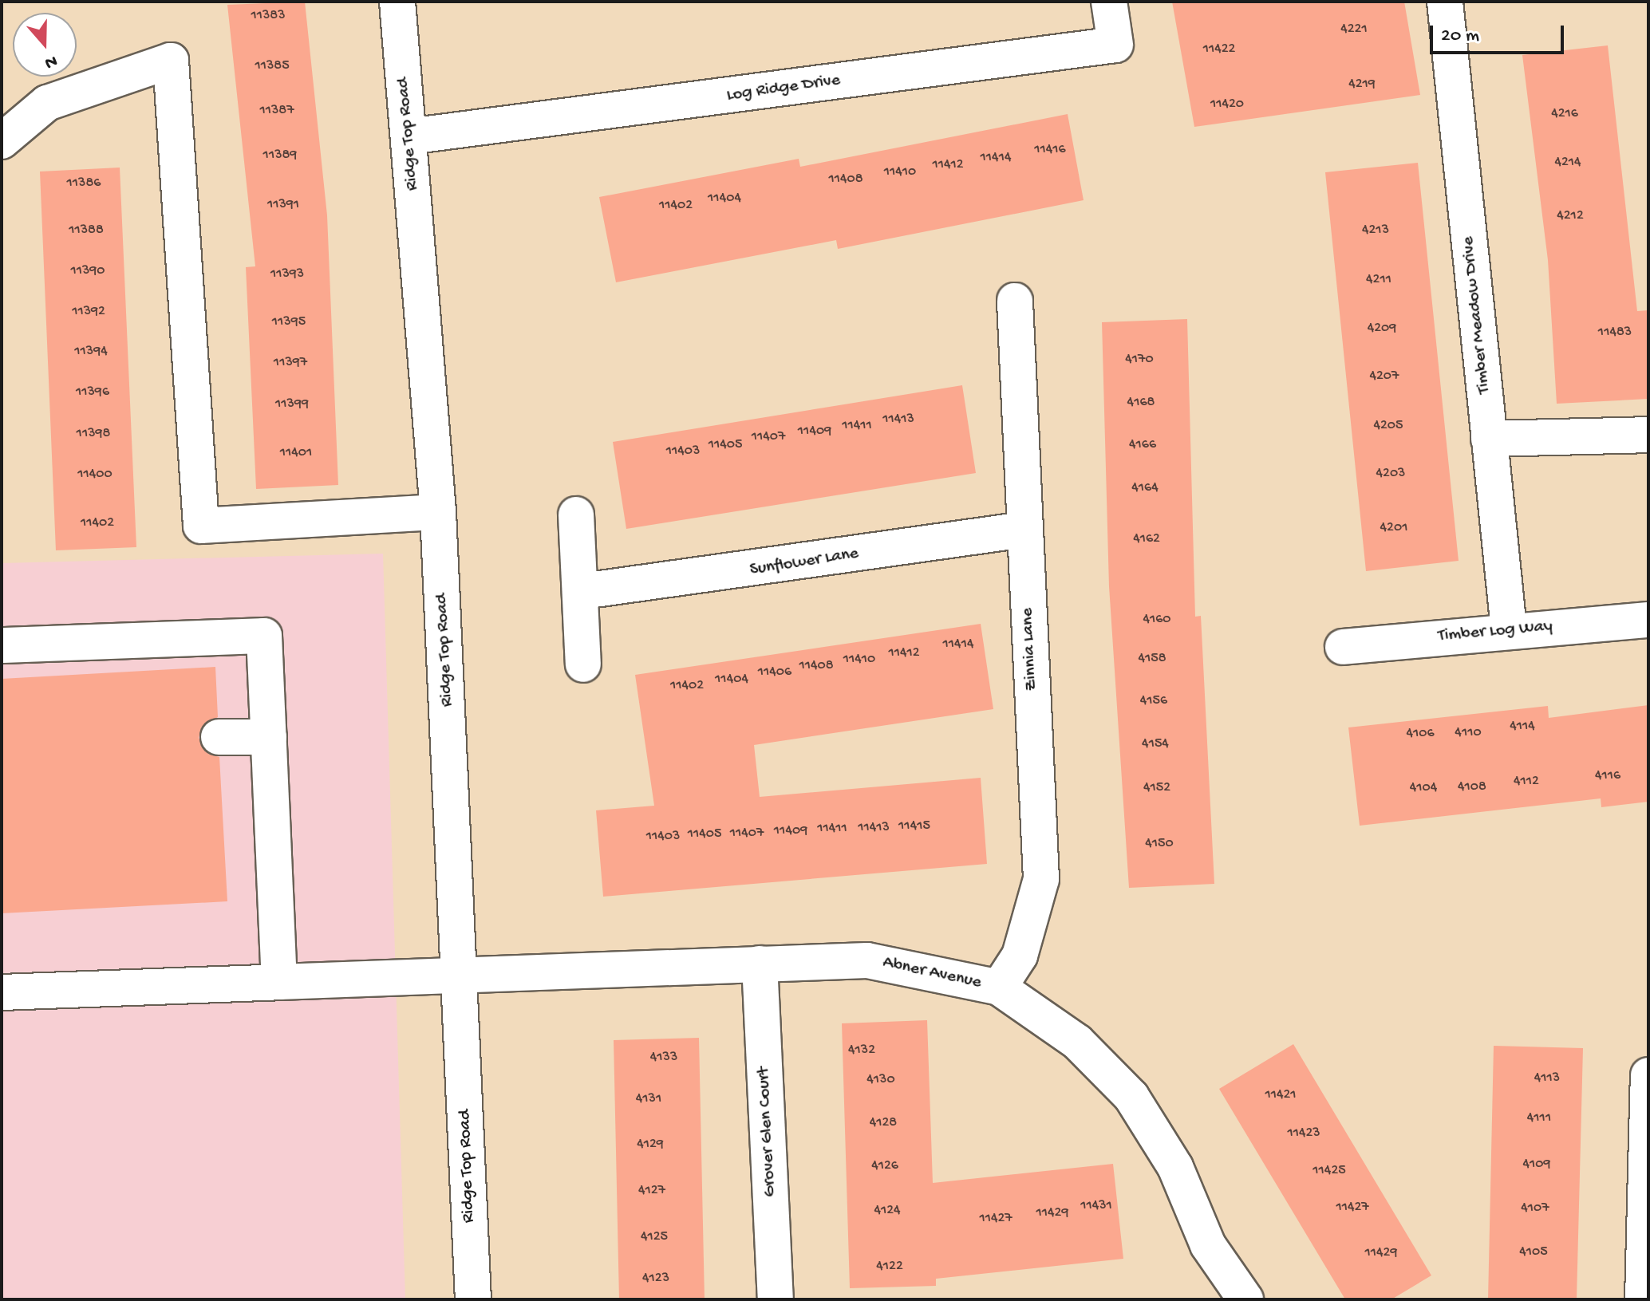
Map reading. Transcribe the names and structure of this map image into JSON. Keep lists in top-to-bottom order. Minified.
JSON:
{"streets":{"street":["Log Ridge Drive","Ridge Top Road","Timber Meadow Drive","Sunflower Lane","Timber Log Way","Zinnia Lane","Abner Avenue","Grover Glen Court"]},"crossings":[["Log Ridge Drive","Ridge Top Road"],["Ridge Top Road","Abner Avenue"],["Timber Meadow Drive","Timber Log Way"],["Sunflower Lane","Zinnia Lane"],["Zinnia Lane","Abner Avenue"],["Abner Avenue","Grover Glen Court"]],"house_numbers":["11383","4221","11422","11385","4219","11420","11387","4216","11416","11389","11414","4214","11412","11410","11408","11386","11404","11391","11402","4212","11388","4213","11390","11393","4211","11392","11395","4209","11483","11394","4170","11397","4207","11396","4168","11399","11413","11411","4205","11409","11398","11407","11405","4166","11403","11401","4203","11400","4164","11402","4201","4162","4160","11414","11412","4158","11410","11408","11406","11404","11402","4156","4114","4110","4106","4154","4116","4112","4108","4152","4104","11415","11413","11411","11409","11407","11405","11403","4150","4132","4133","4113","4130","11421","4131","4111","4128","11423","4129","4109","4126","11425","4127","11431","11427","4107","4124","11429","11427","4125","4105","11429","4122","4123"],"scale_bar":"20 m","north":"bottom"}
